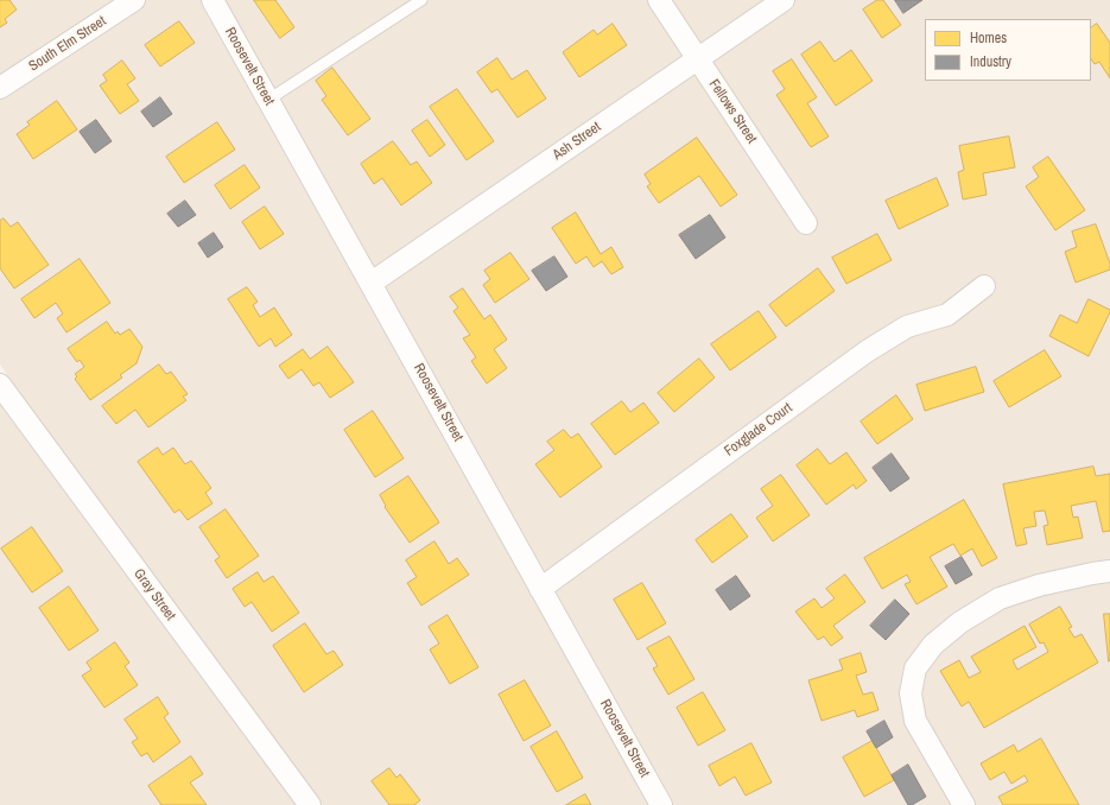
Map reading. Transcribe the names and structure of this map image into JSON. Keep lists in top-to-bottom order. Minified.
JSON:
{"streets":{"street":["South Elm Street","Roosevelt Street","Fellows Street","Ash Street","Foxglade Court","Gray Street"]},"crossings":[["Roosevelt Street","Ash Street"],["Roosevelt Street","Foxglade Court"],["Fellows Street","Ash Street"]],"legend":["Homes","Industry"]}
